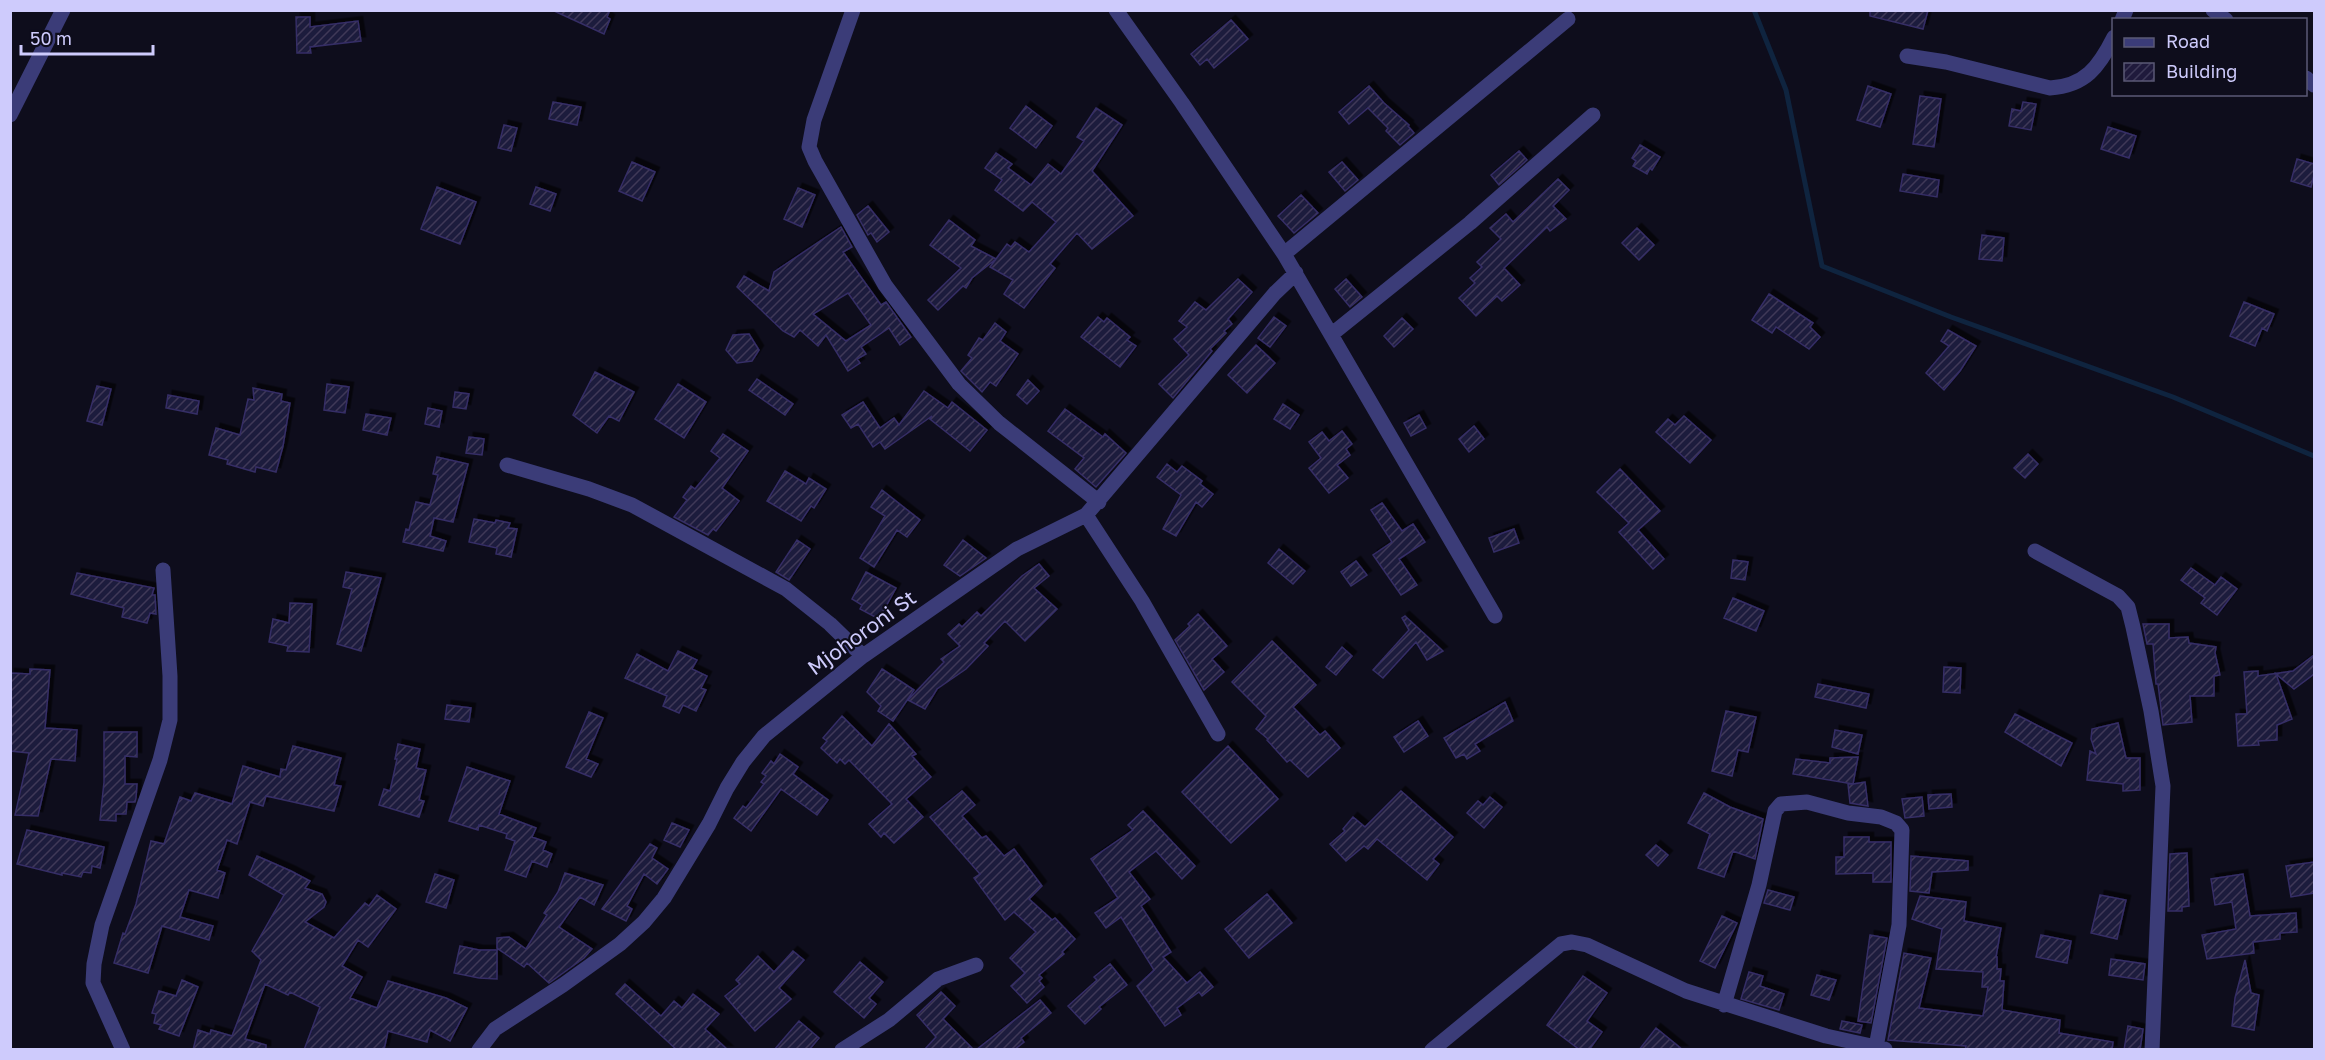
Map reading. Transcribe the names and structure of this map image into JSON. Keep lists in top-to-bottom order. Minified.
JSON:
{"streets":{"street":["Mjohoroni St"]},"legend":["Road","Building"],"scale_bar":"50 m"}
